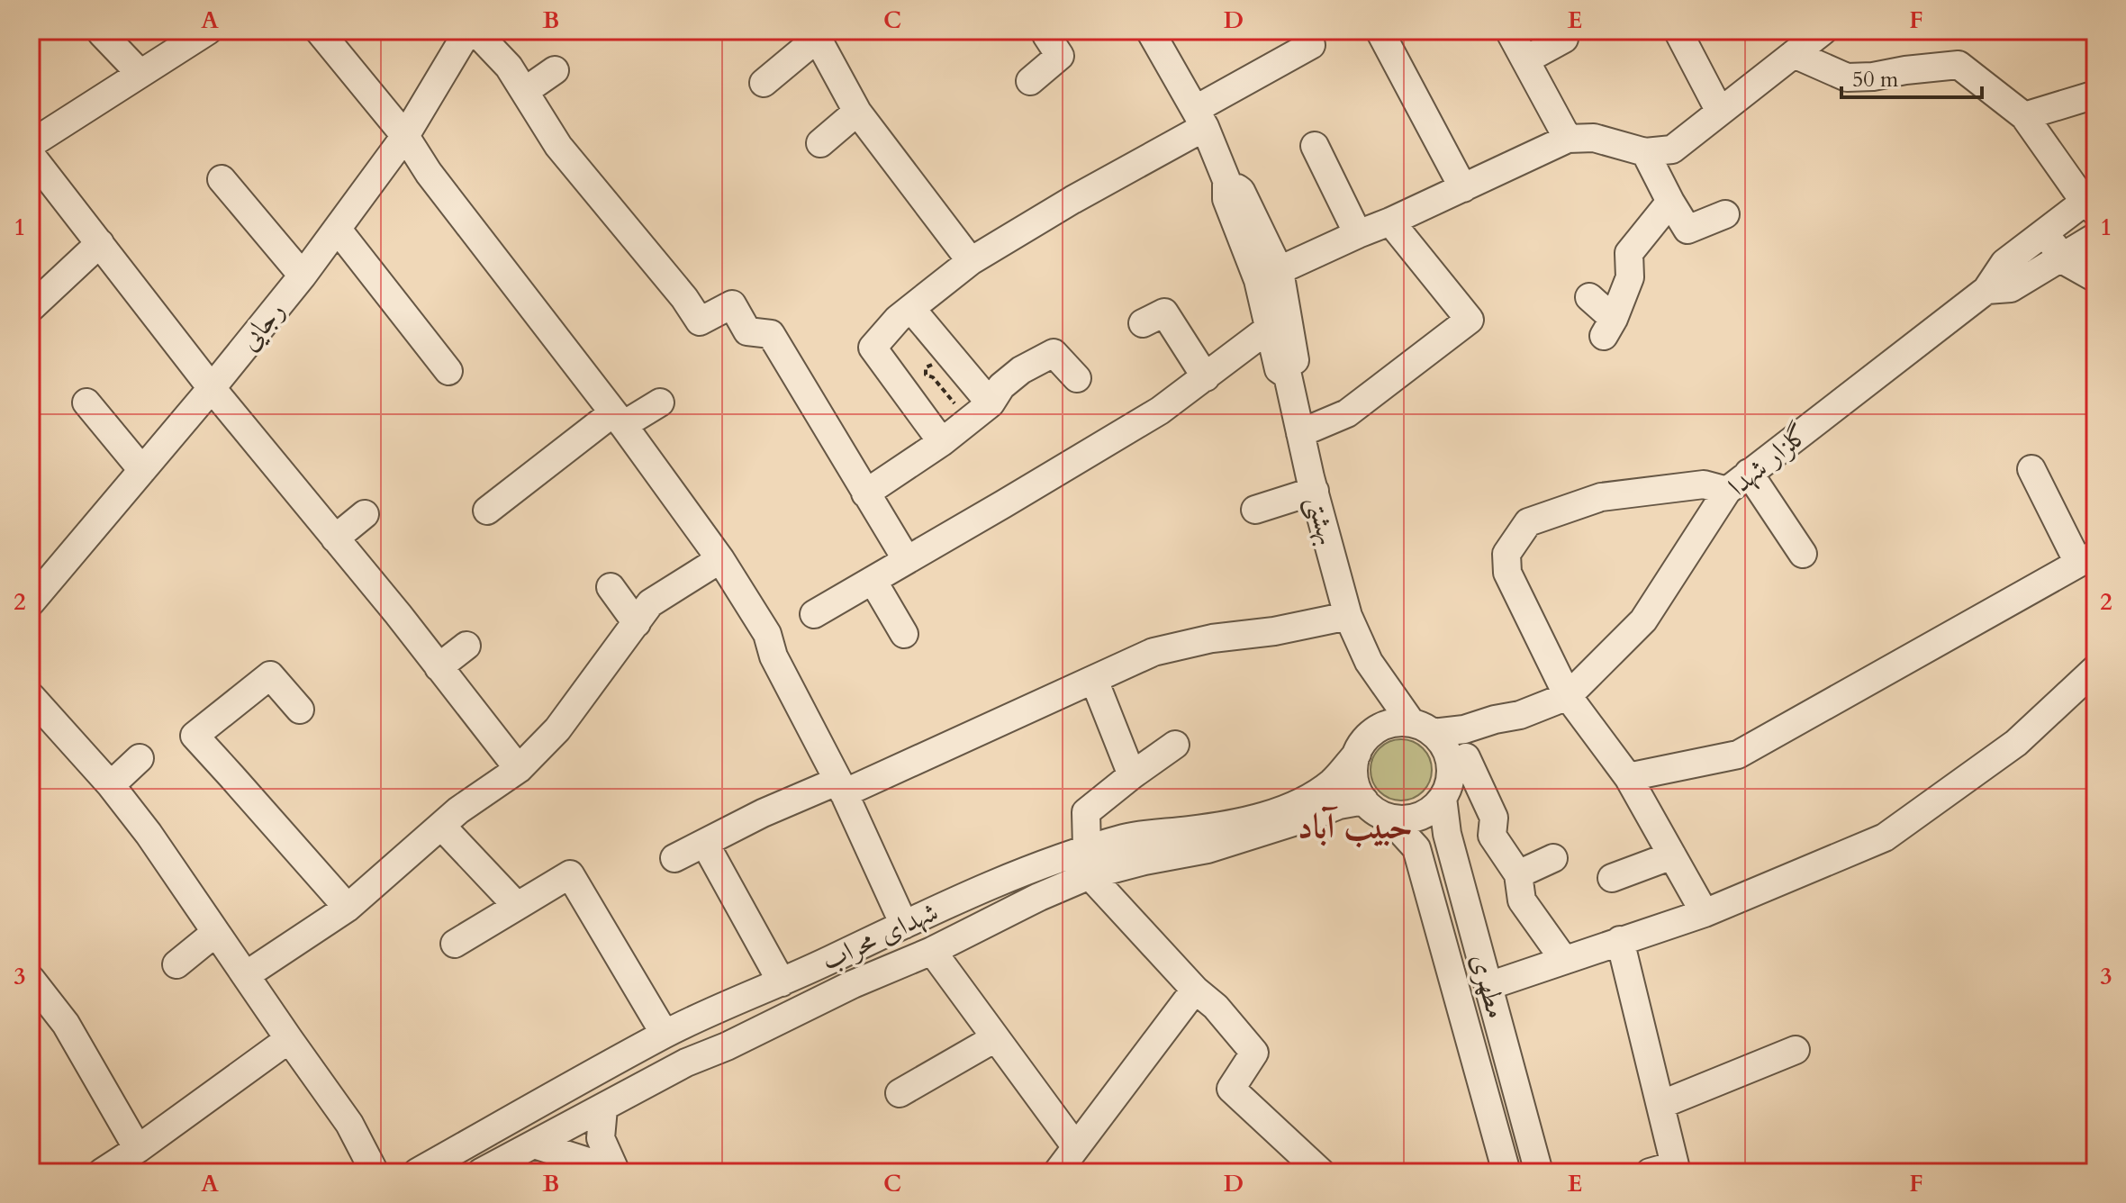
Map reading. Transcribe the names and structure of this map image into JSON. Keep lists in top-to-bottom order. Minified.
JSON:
{"streets":{"street":["رجایی","گلزار شهدا","بهشتی","شهدای محراب","مطهری"]},"crossings":[["شهدای محراب","مطهری"]],"districts":["حبیب آباد"],"scale_bar":"50 m","grid":{"columns":["A","B","C","D","E","F"],"rows":["1","2","3"]}}
